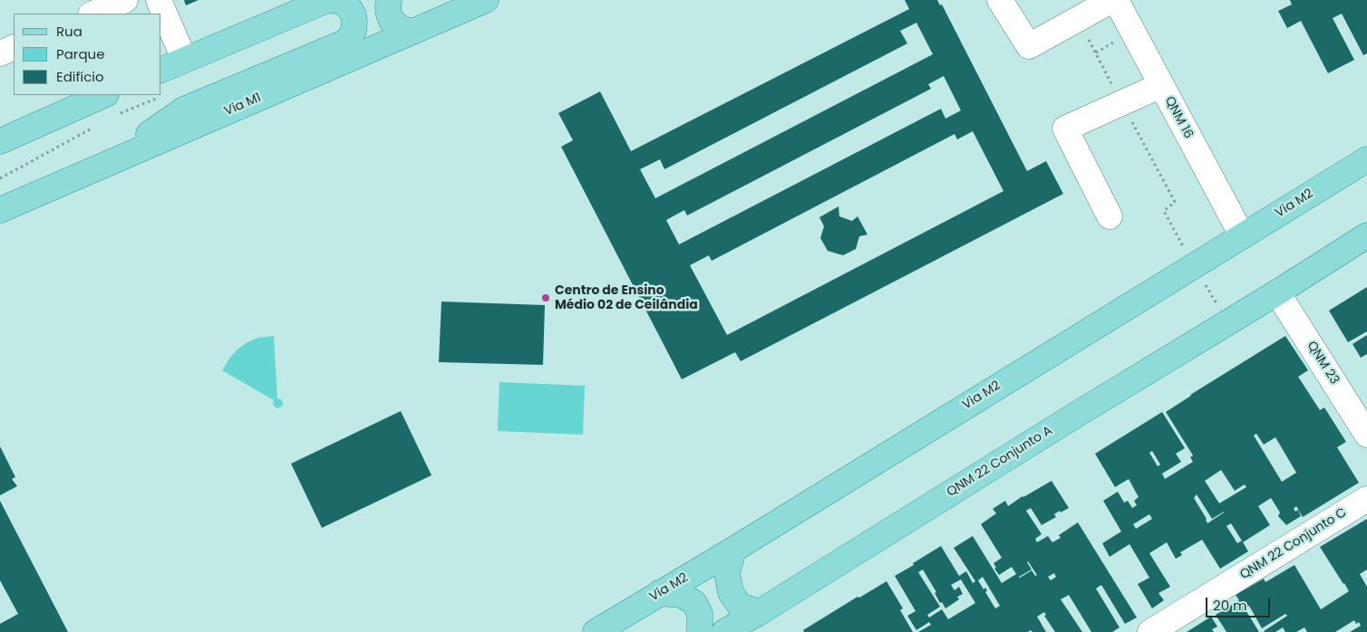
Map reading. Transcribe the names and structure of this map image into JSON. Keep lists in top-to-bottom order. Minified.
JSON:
{"streets":{"main road":["Via M1","Via M2","QNM 22 Conjunto A"],"street":["QNM 16","QNM 23","QNM 22 Conjunto C"]},"crossings":[["QNM 16","Via M2"],["QNM 23","QNM 22 Conjunto A"]],"places":["Centro de Ensino Médio 02 de Ceilândia"],"legend":["Rua","Parque","Edifício"],"scale_bar":"20 m"}
